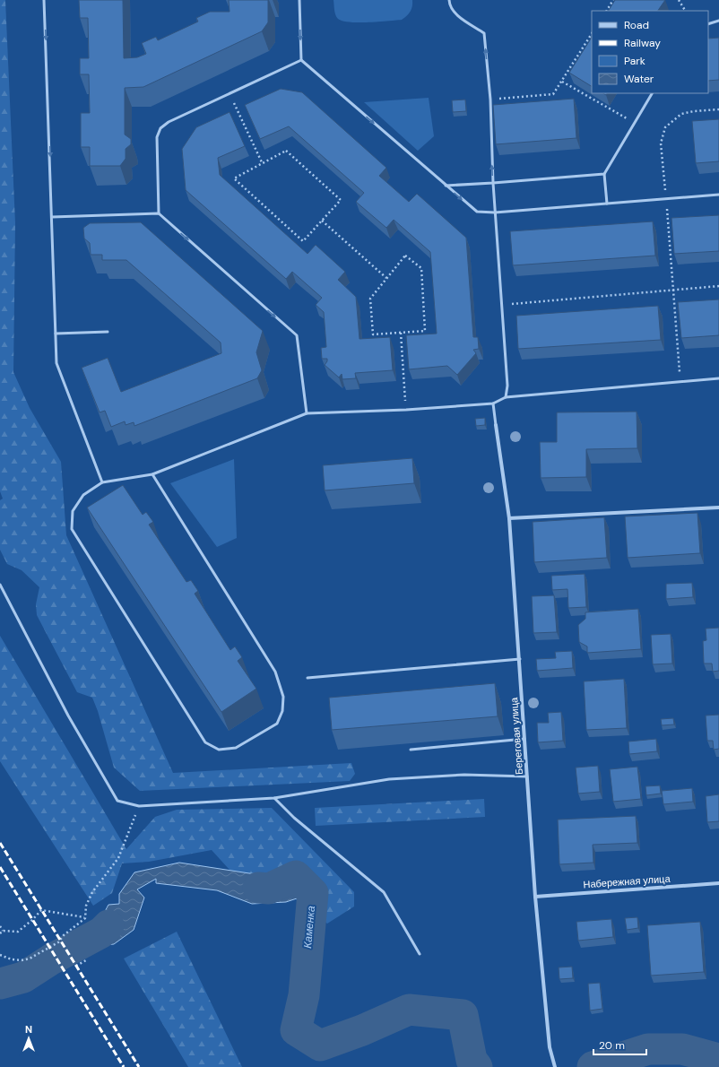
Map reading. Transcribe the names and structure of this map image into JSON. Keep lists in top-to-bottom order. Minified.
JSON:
{"streets":{"street":["Береговая улица","Набережная улица"]},"crossings":[["Береговая улица","Набережная улица"]],"water":["Каменка"],"legend":["Road","Railway","Park","Water"],"scale_bar":"20 m","north":"top"}
